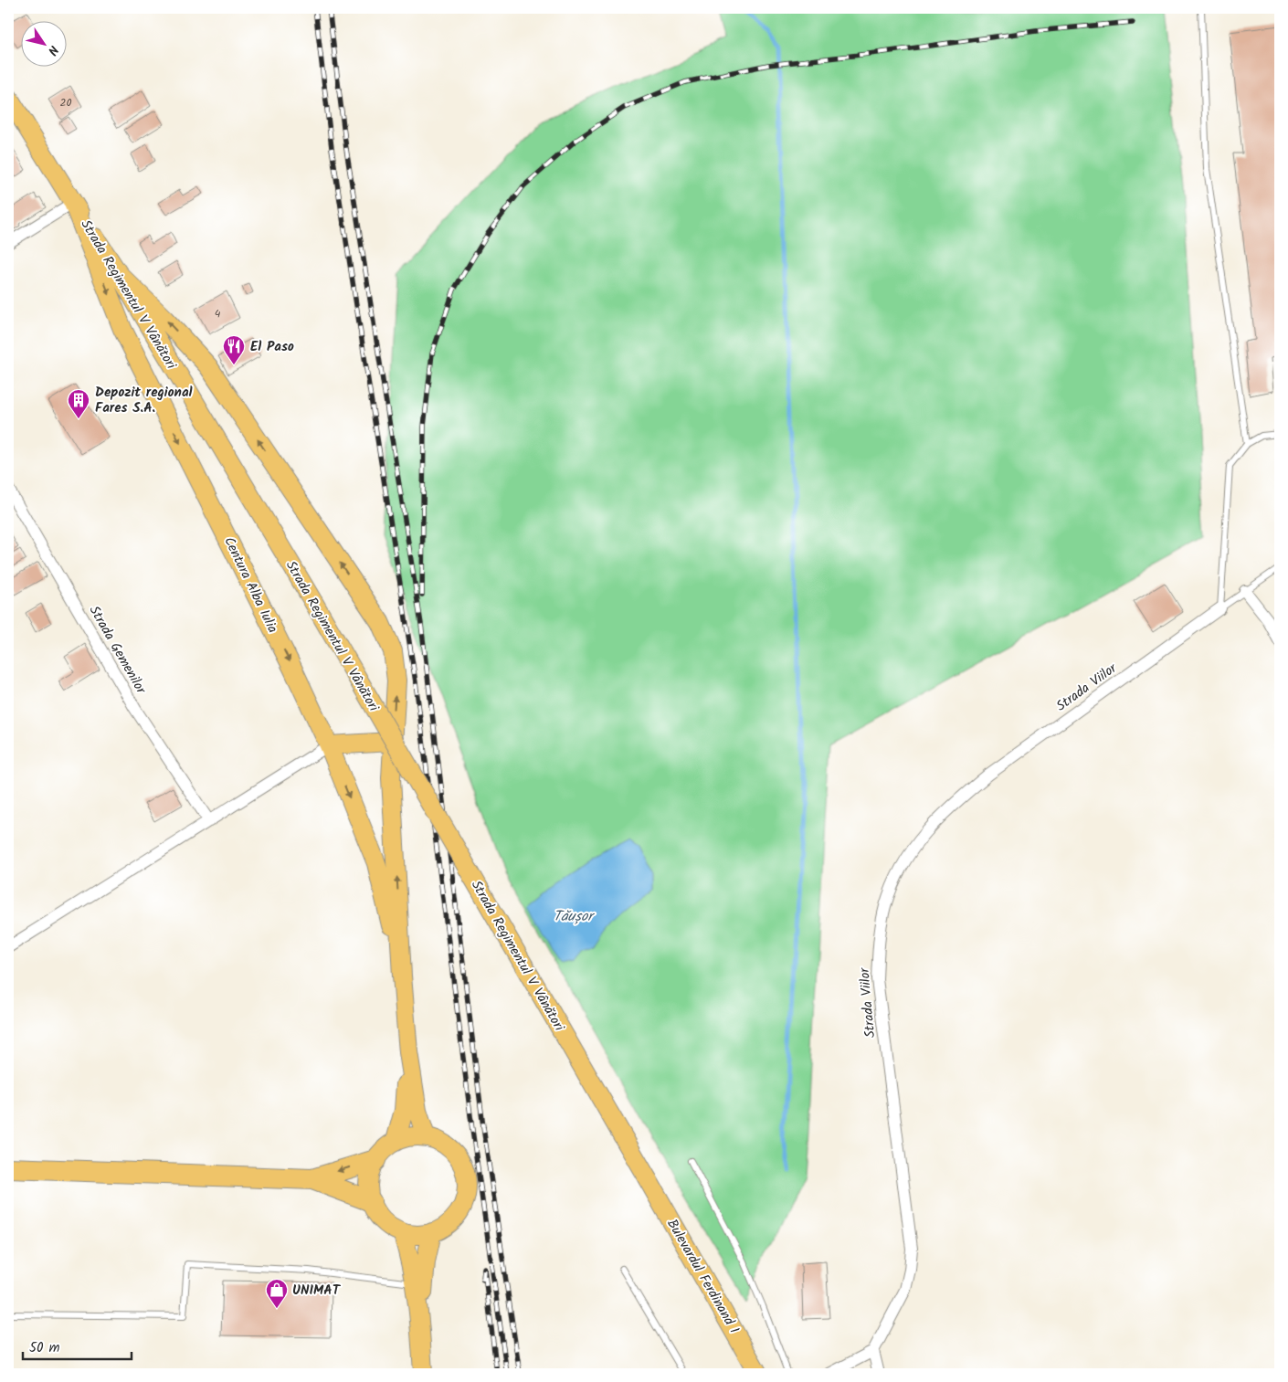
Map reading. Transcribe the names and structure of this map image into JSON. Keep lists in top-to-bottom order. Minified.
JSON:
{"streets":{"main road":["Strada Regimentul V Vânători","Centura Alba Iulia","Bulevardul Ferdinand I"],"street":["Strada Gemenilor","Strada Viilor"]},"crossings":[["Strada Regimentul V Vânători","Centura Alba Iulia"],["Strada Regimentul V Vânători","Bulevardul Ferdinand I"]],"water":["Tăușor"],"places":{"restaurant":["El Paso"],"building":["Depozit regional Fares S.A."],"shop":["UNIMAT"]},"house_numbers":["20","4"],"scale_bar":"50 m","north":"bottom right"}
